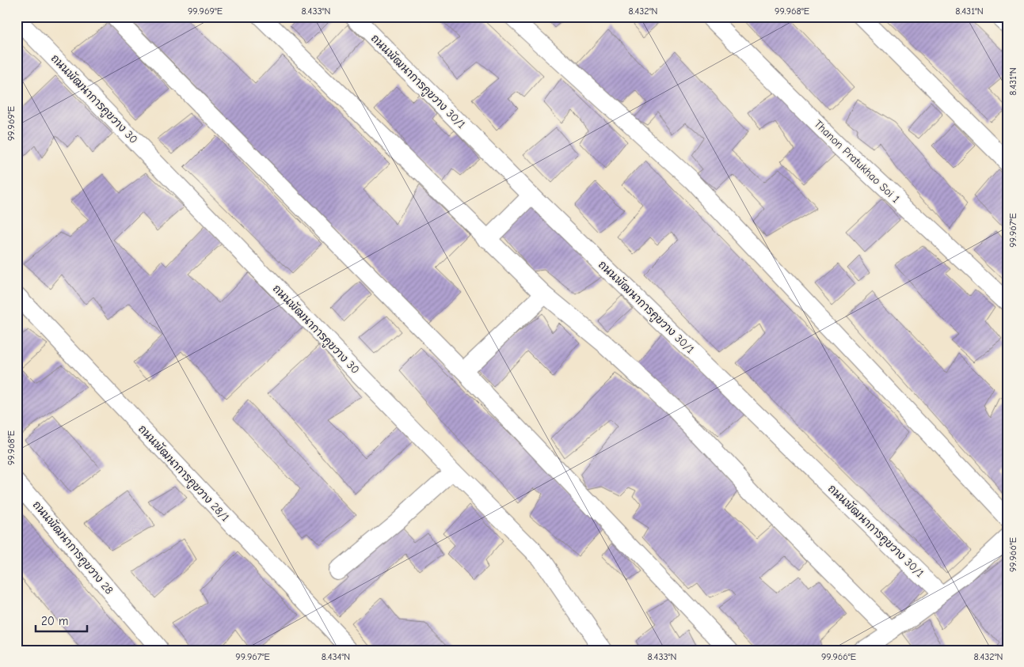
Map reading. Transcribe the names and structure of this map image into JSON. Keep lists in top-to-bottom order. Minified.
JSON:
{"streets":{"street":["ถนนพัฒนาการคูขวาง 30/1","ถนนพัฒนาการคูขวาง 30","Thanon Pratukhao Soi 1","ถนนพัฒนาการคูขวาง 28/1","ถนนพัฒนาการคูขวาง 28"]},"scale_bar":"20 m","coordinates":["99.969°E","8.433°N","8.432°N","99.968°E","8.431°N","99.967°E","99.966°E","8.434°N"]}
